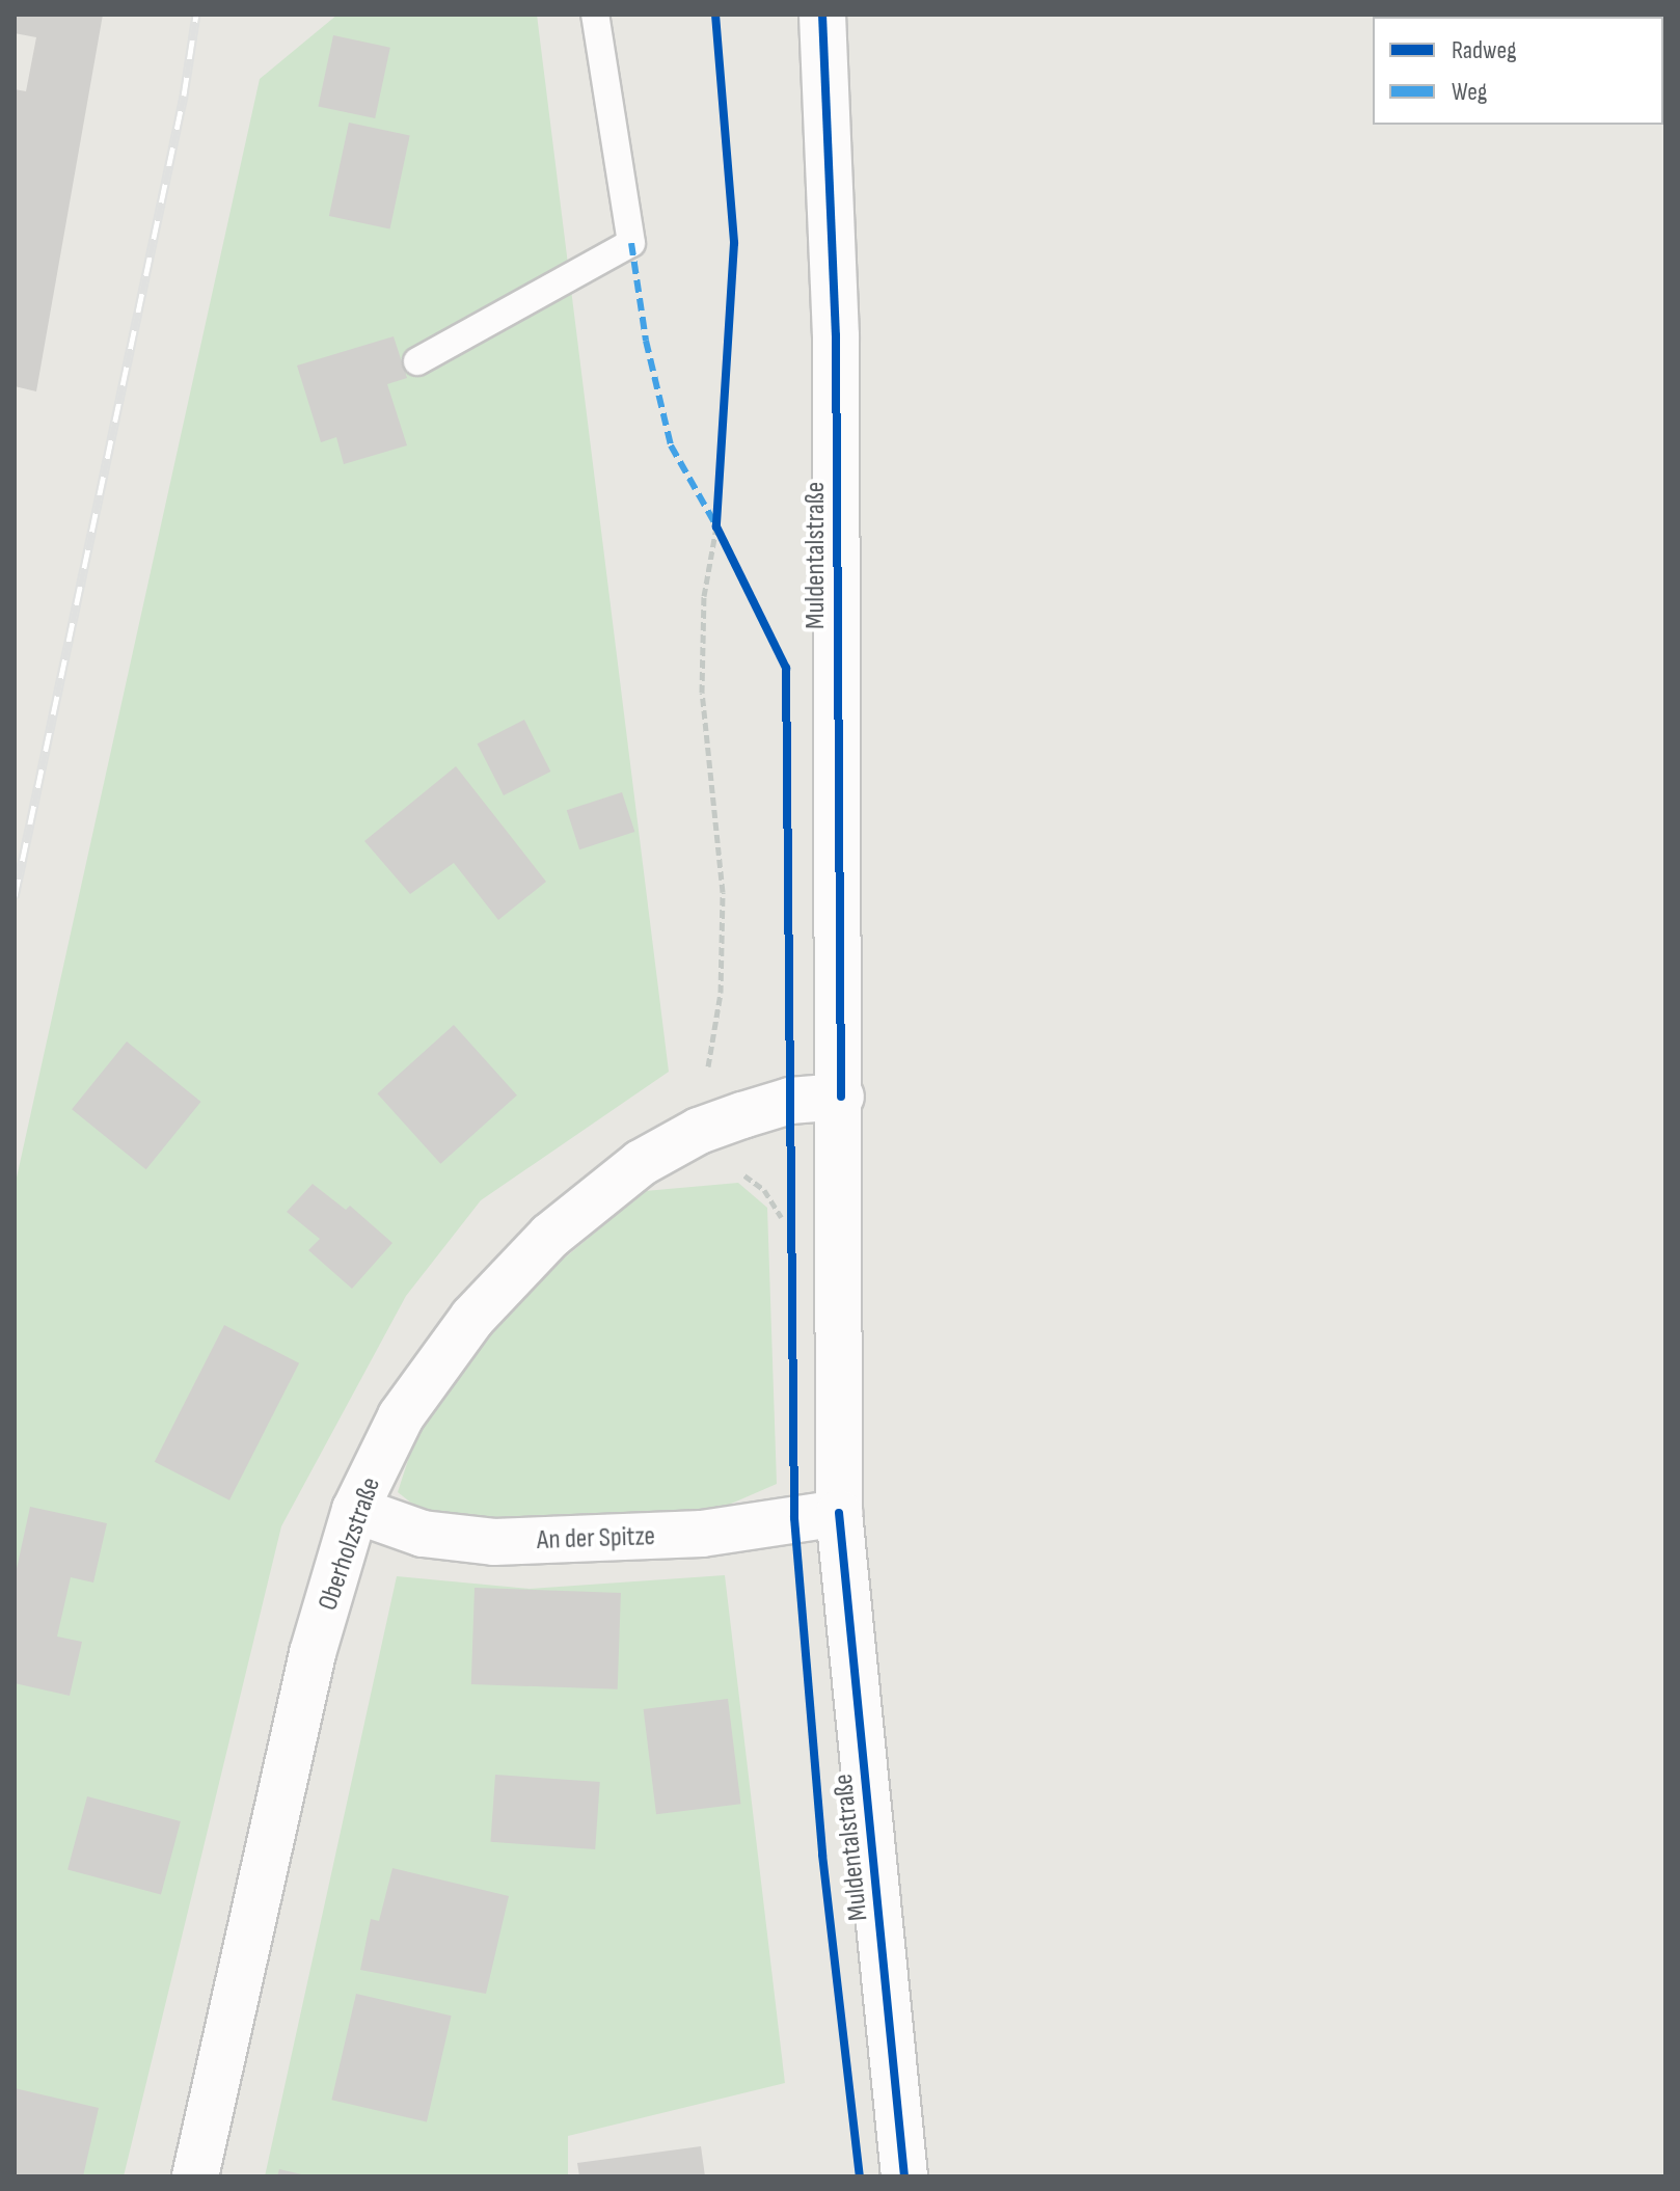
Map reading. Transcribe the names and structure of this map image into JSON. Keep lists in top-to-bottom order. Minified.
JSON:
{"streets":{"main road":["Muldentalstraße","An der Spitze","Oberholzstraße"]},"crossings":[["Muldentalstraße","An der Spitze"],["Muldentalstraße","Oberholzstraße"],["An der Spitze","Oberholzstraße"]],"legend":["Radweg","Weg"]}
